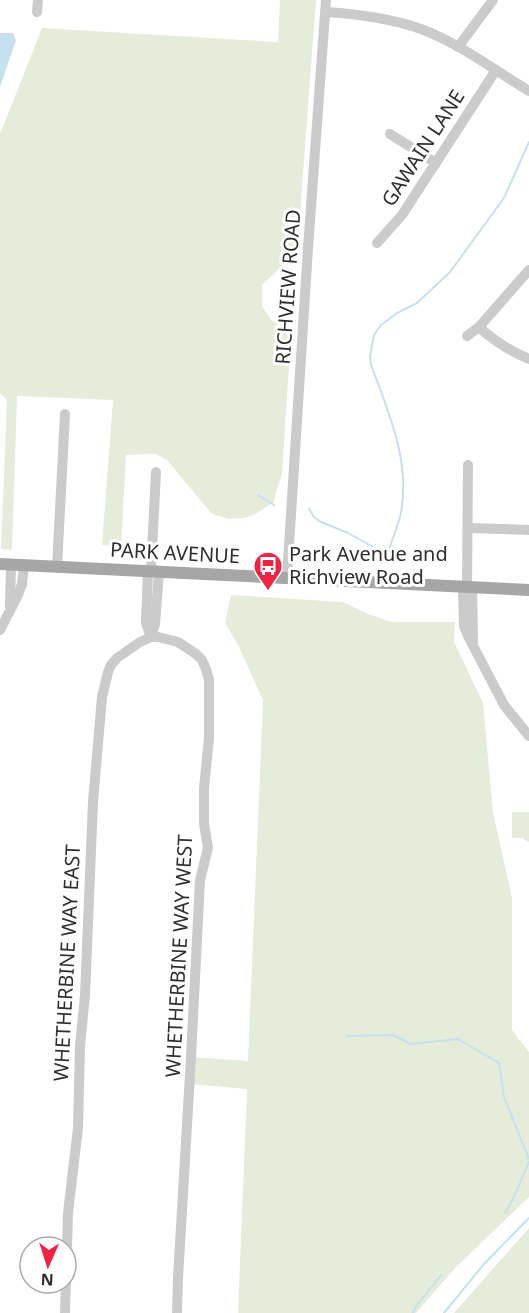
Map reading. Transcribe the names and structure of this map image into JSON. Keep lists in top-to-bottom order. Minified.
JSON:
{"streets":{"main road":["PARK AVENUE"],"street":["GAWAIN LANE","RICHVIEW ROAD","WHETHERBINE WAY WEST","WHETHERBINE WAY EAST"]},"crossings":[["RICHVIEW ROAD","PARK AVENUE"],["WHETHERBINE WAY WEST","WHETHERBINE WAY EAST"]],"places":{"bus stop":["Park Avenue and Richview Road"]},"north":"bottom"}
